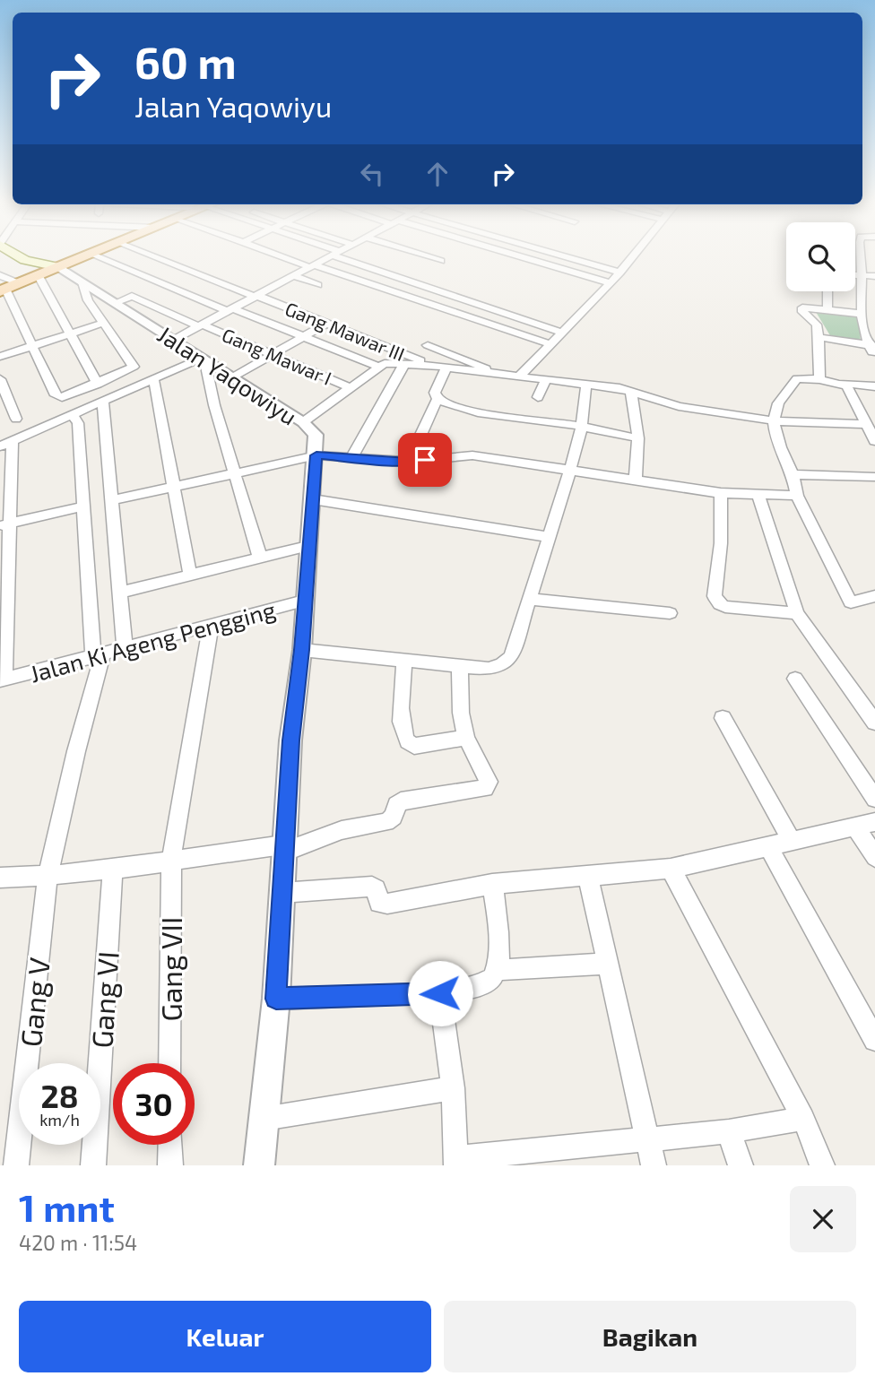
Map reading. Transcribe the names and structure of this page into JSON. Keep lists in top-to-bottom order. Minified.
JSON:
{"streets":{"street":["Gang Mawar III","Gang Mawar I","Jalan Yaqowiyu","Jalan Ki Ageng Pengging","Gang VII","Gang VI","Gang V"]},"crossings":[["Gang Mawar I","Jalan Yaqowiyu"],["Jalan Yaqowiyu","Jalan Ki Ageng Pengging"],["Jalan Ki Ageng Pengging","Gang VII"],["Jalan Ki Ageng Pengging","Gang V"]],"page":{"turn":["60 m","Jalan Yaqowiyu"],"speed":"28 km/h","limit":"30","heading":["1 mnt","420 m · 11:54"],"buttons":["Keluar","Bagikan"]}}
